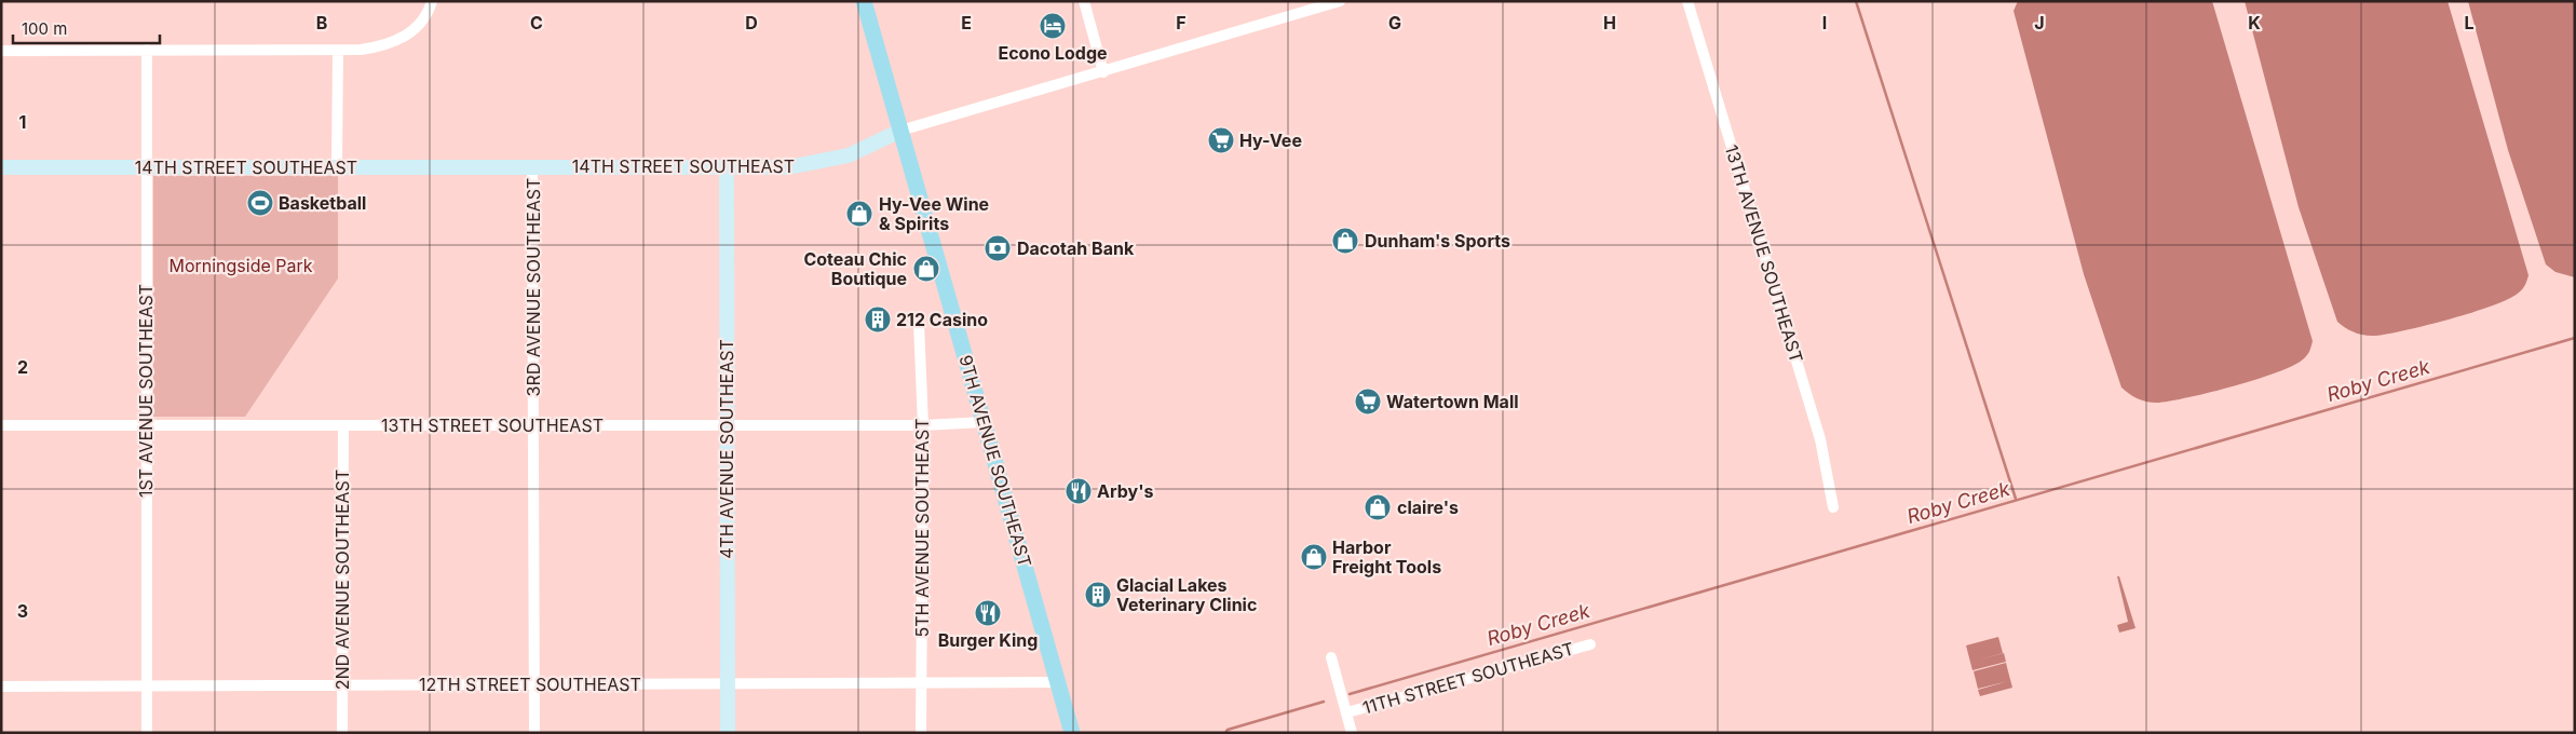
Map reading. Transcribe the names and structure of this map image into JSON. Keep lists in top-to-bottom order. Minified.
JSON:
{"streets":{"main road":["9TH AVENUE SOUTHEAST"],"street":["14TH STREET SOUTHEAST","13TH AVENUE SOUTHEAST","3RD AVENUE SOUTHEAST","1ST AVENUE SOUTHEAST","13TH STREET SOUTHEAST","4TH AVENUE SOUTHEAST","5TH AVENUE SOUTHEAST","2ND AVENUE SOUTHEAST","11TH STREET SOUTHEAST","12TH STREET SOUTHEAST"]},"crossings":[["14TH STREET SOUTHEAST","3RD AVENUE SOUTHEAST"],["14TH STREET SOUTHEAST","1ST AVENUE SOUTHEAST"],["14TH STREET SOUTHEAST","4TH AVENUE SOUTHEAST"],["14TH STREET SOUTHEAST","9TH AVENUE SOUTHEAST"],["3RD AVENUE SOUTHEAST","13TH STREET SOUTHEAST"],["3RD AVENUE SOUTHEAST","12TH STREET SOUTHEAST"],["1ST AVENUE SOUTHEAST","13TH STREET SOUTHEAST"],["1ST AVENUE SOUTHEAST","12TH STREET SOUTHEAST"],["13TH STREET SOUTHEAST","4TH AVENUE SOUTHEAST"],["13TH STREET SOUTHEAST","9TH AVENUE SOUTHEAST"],["13TH STREET SOUTHEAST","5TH AVENUE SOUTHEAST"],["13TH STREET SOUTHEAST","2ND AVENUE SOUTHEAST"],["4TH AVENUE SOUTHEAST","12TH STREET SOUTHEAST"],["9TH AVENUE SOUTHEAST","12TH STREET SOUTHEAST"],["5TH AVENUE SOUTHEAST","12TH STREET SOUTHEAST"],["2ND AVENUE SOUTHEAST","12TH STREET SOUTHEAST"]],"water":["Roby Creek"],"parks":["Morningside Park"],"places":{"hotel":["Econo Lodge"],"supermarket":["Hy-Vee","Watertown Mall"],"sports":["Basketball"],"shop":["Hy-Vee Wine & Spirits","Dunham's Sports","Coteau Chic Boutique","claire's","Harbor Freight Tools"],"bank":["Dacotah Bank"],"building":["212 Casino","Glacial Lakes Veterinary Clinic"],"restaurant":["Arby's","Burger King"]},"scale_bar":"100 m","grid":{"columns":["B","C","D","E","F","G","H","I","J","K","L"],"rows":["1","2","3"]}}
